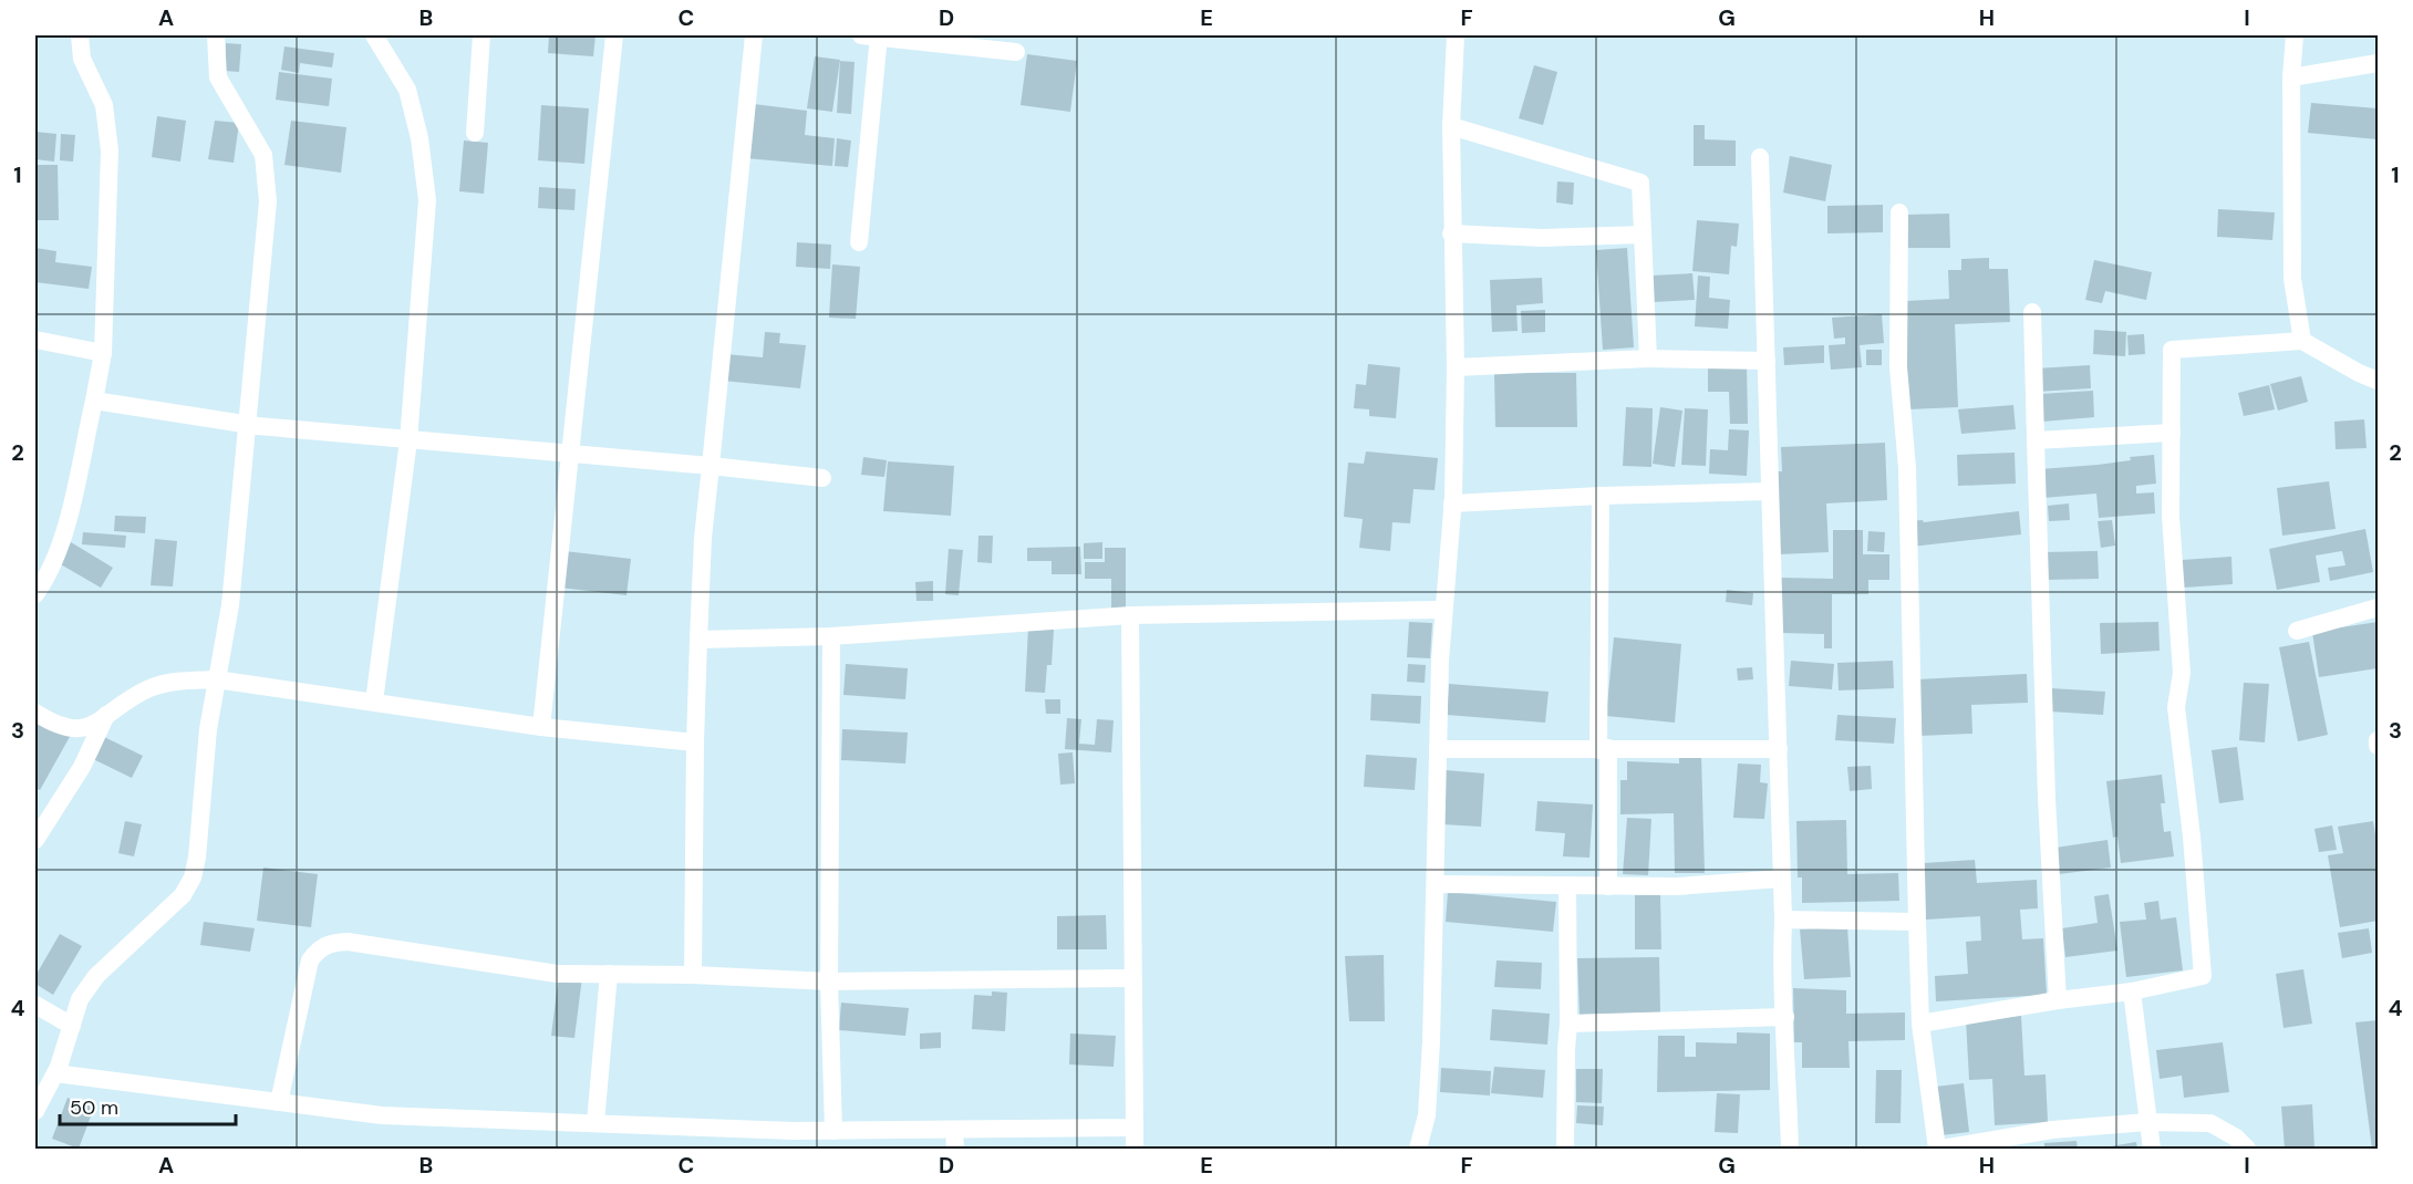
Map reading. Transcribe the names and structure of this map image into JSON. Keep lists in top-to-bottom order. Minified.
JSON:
{"scale_bar":"50 m","grid":{"columns":["A","B","C","D","E","F","G","H","I"],"rows":["1","2","3","4"]}}
